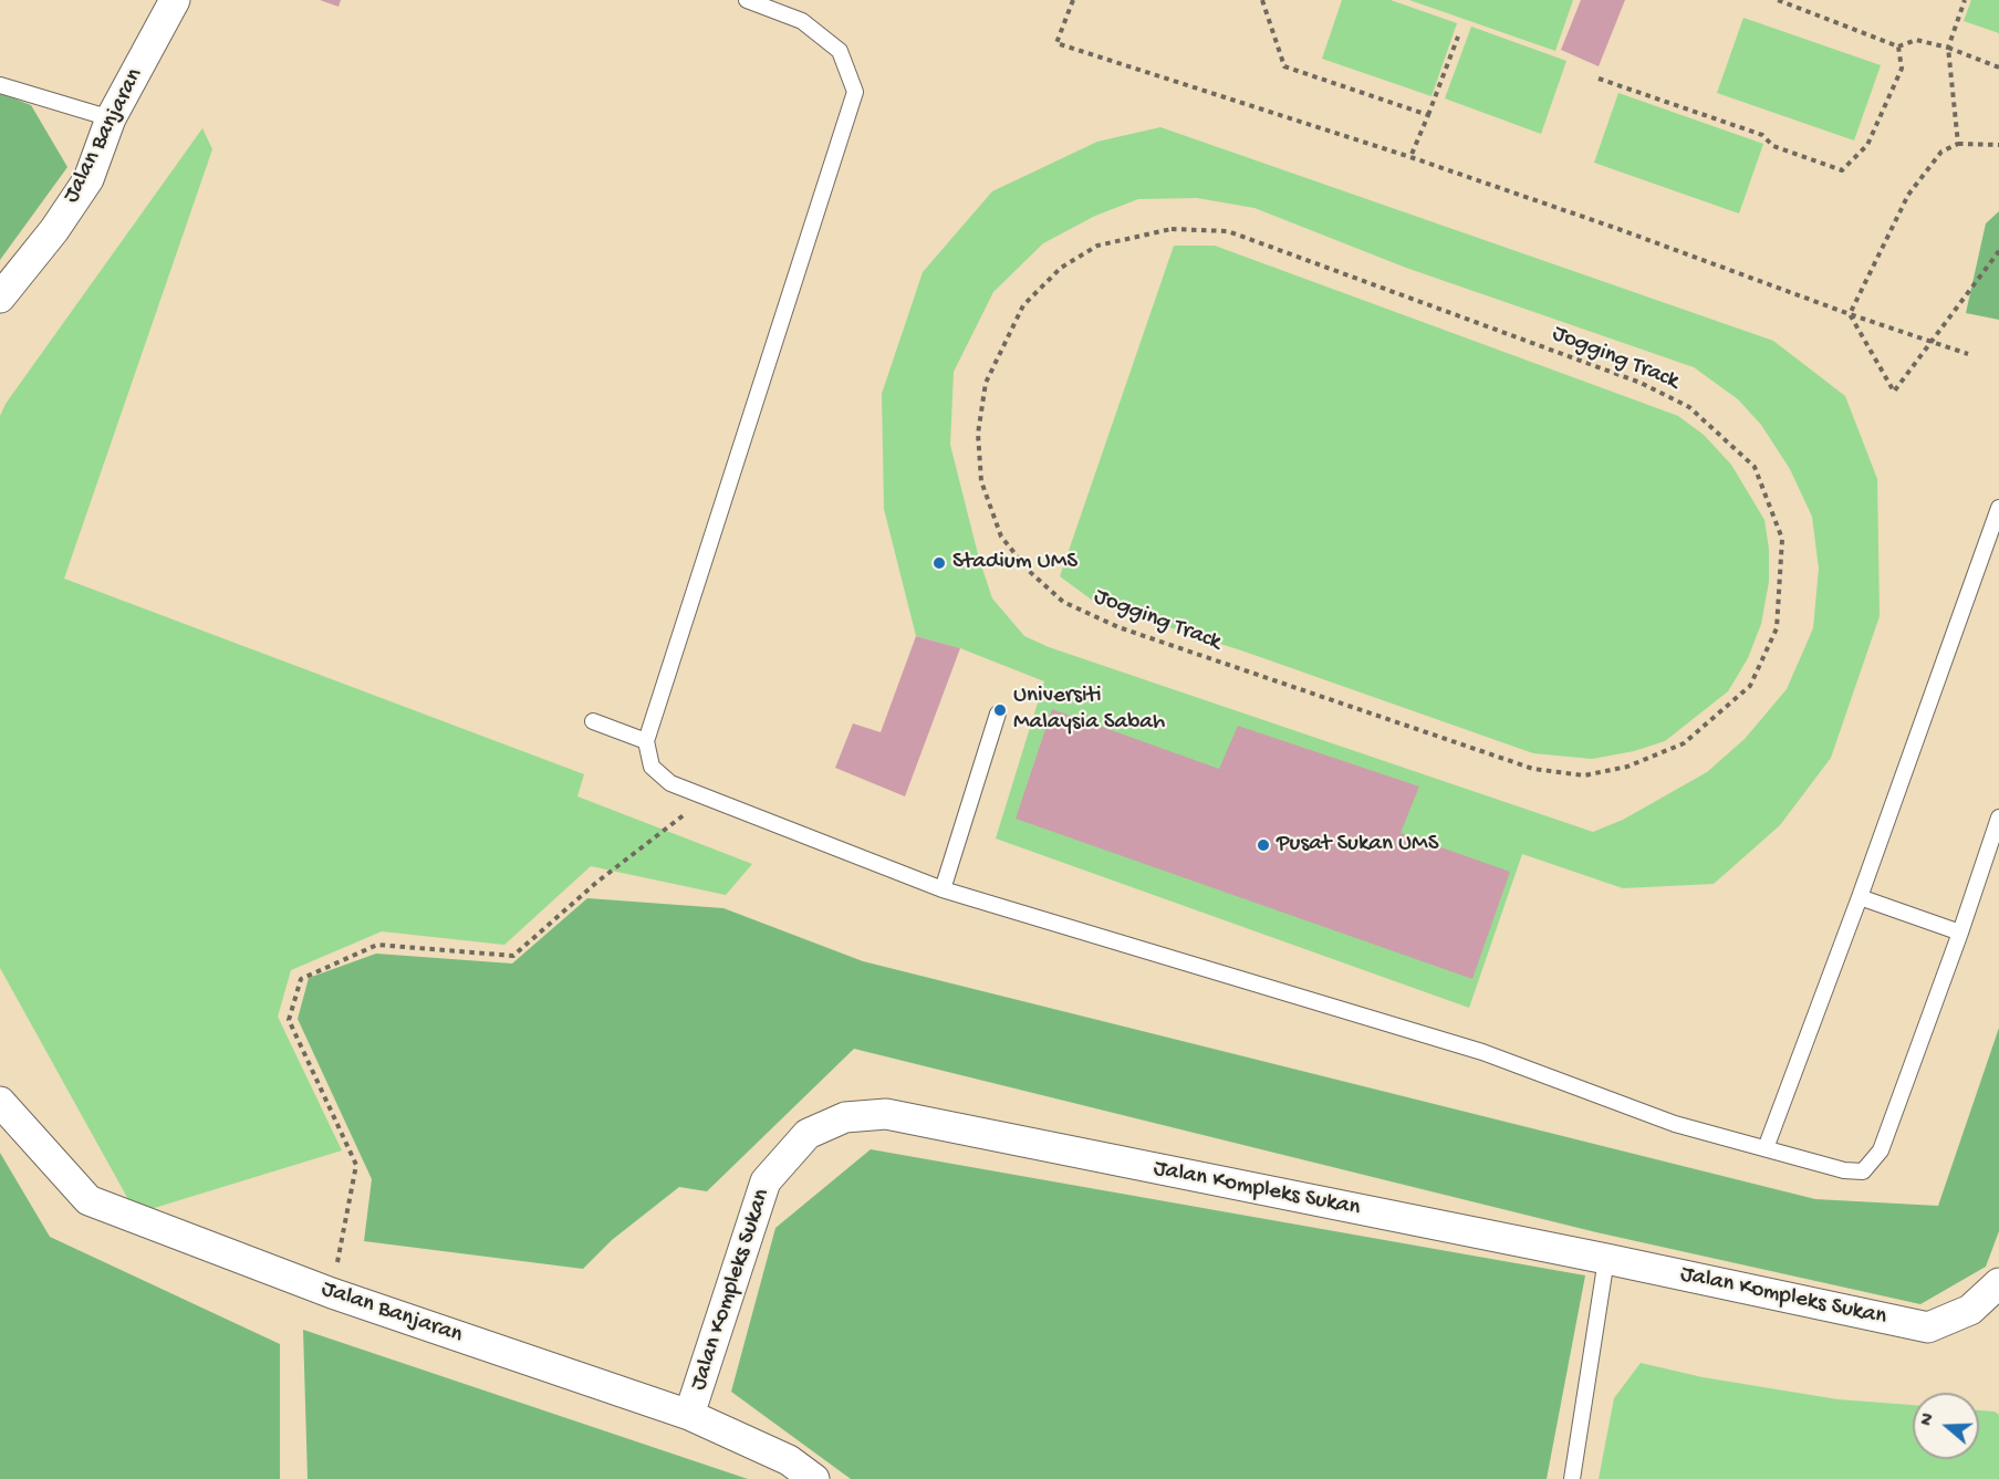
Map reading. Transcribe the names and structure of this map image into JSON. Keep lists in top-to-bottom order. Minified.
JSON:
{"streets":{"street":["Jalan Banjaran","Jalan Kompleks Sukan"],"path":["Jogging Track"]},"crossings":[["Jalan Banjaran","Jalan Kompleks Sukan"]],"places":["Stadium UMS","Universiti Malaysia Sabah","Pusat Sukan UMS"],"north":"left"}
